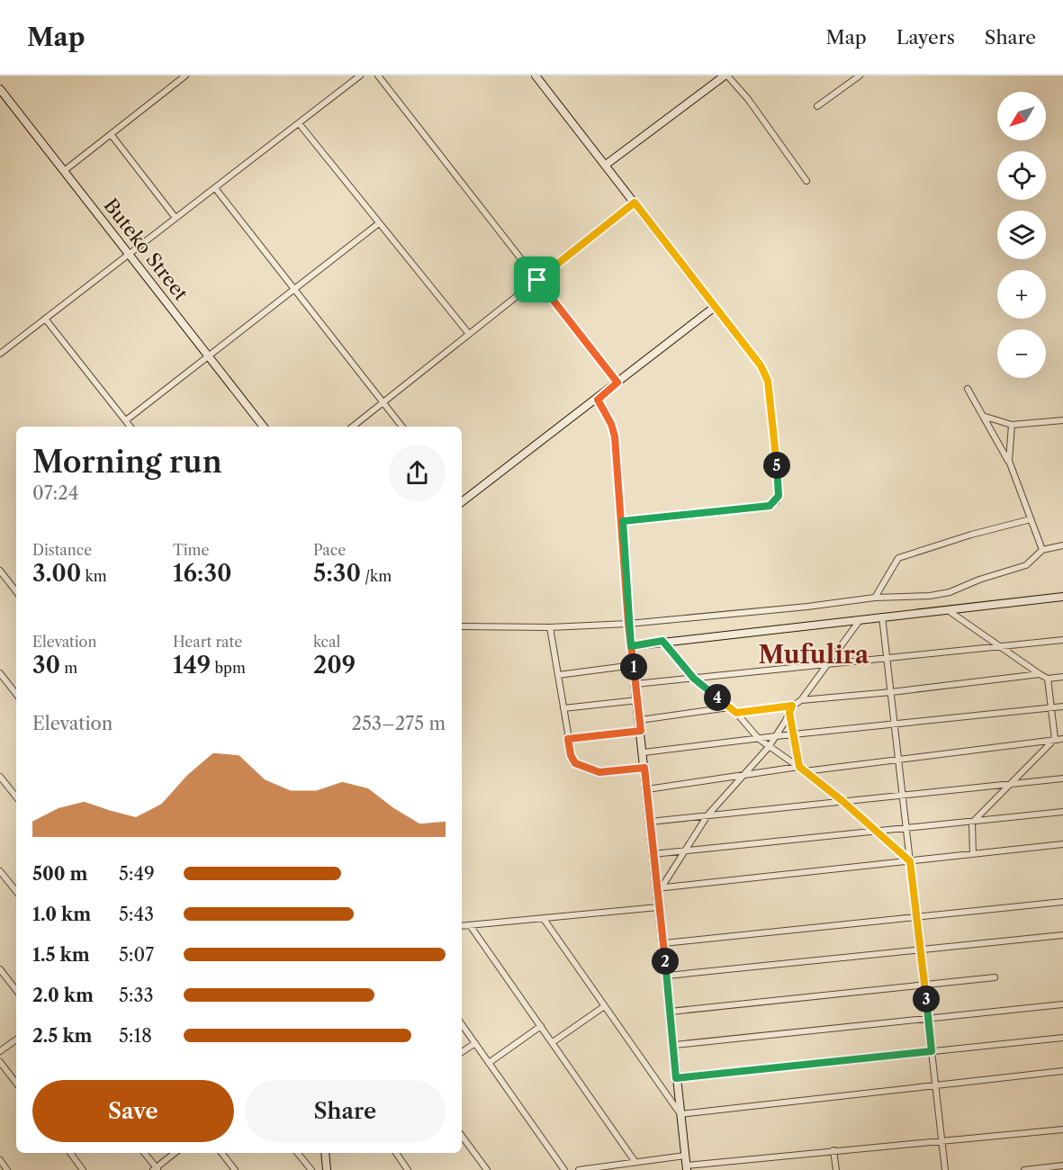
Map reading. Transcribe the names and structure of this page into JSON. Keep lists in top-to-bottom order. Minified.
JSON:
{"streets":{"street":["Buteko Street"]},"districts":["Mufulira"],"north":"bottom left","page":{"header":"Map","nav":["Map","Layers","Share"],"map_buttons":["+","−"],"heading":["Morning run","07:24"],"pins":["5","1","4","2","3"],"stats":[["Distance","3.00 km"],["Time","16:30"],["Pace","5:30 /km"],["Elevation","30 m"],["Heart rate","149 bpm"],["kcal","209"]],"chart":["Elevation","253–275 m"],"list":[{"name":"500 m","note":"5:49"},{"name":"1.0 km","note":"5:43"},{"name":"1.5 km","note":"5:07"},{"name":"2.0 km","note":"5:33"},{"name":"2.5 km","note":"5:18"}],"buttons":["Save","Share"]}}
